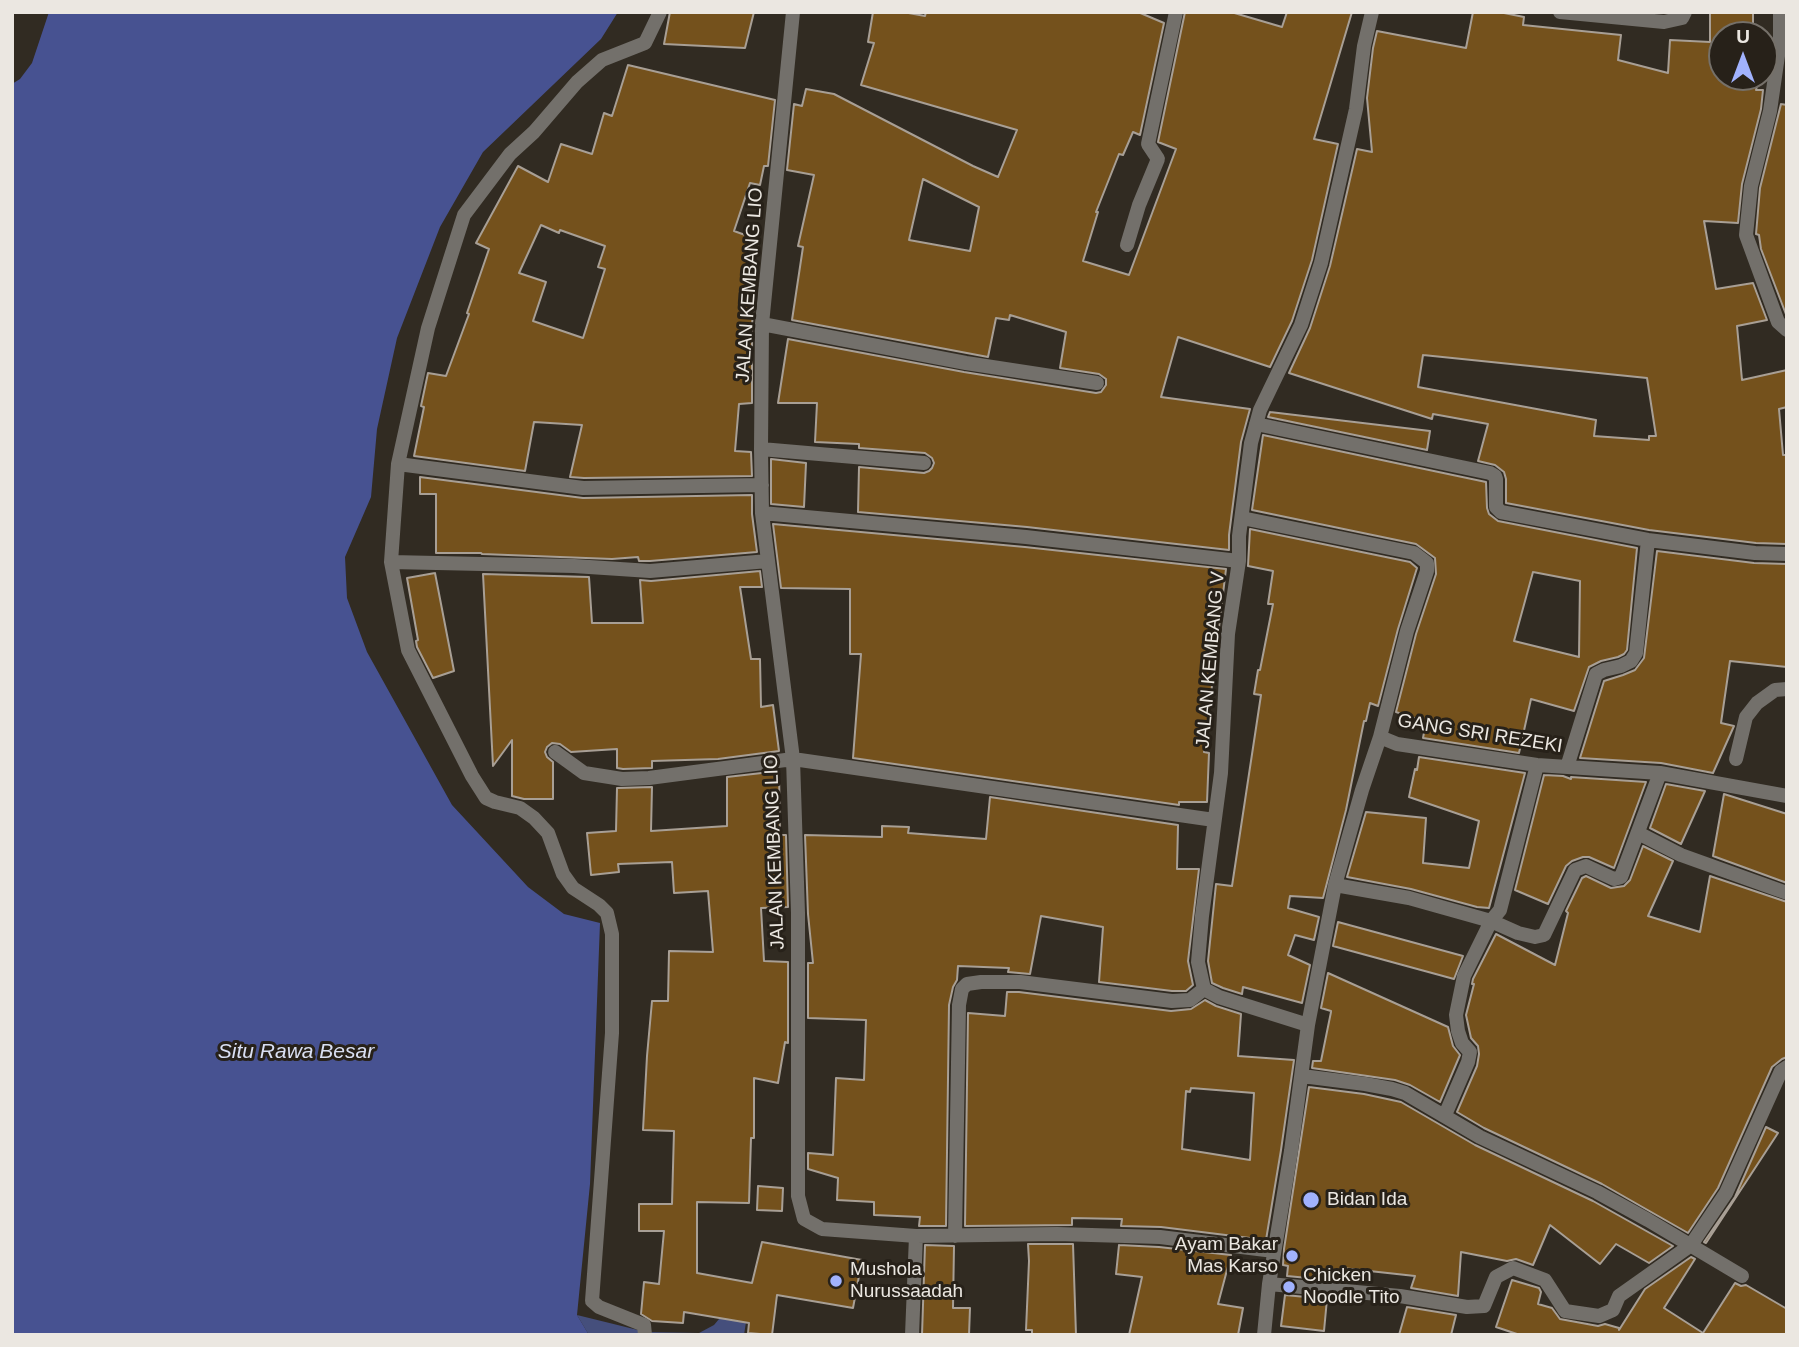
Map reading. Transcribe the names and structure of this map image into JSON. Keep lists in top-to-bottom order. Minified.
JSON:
{"streets":{"street":["JALAN KEMBANG LIO","JALAN KEMBANG V","GANG SRI REZEKI"]},"water":["Situ Rawa Besar"],"places":["Bidan Ida","Ayam Bakar Mas Karso","Mushola Nurussaadah","Chicken Noodle Tito"],"north":"top"}
